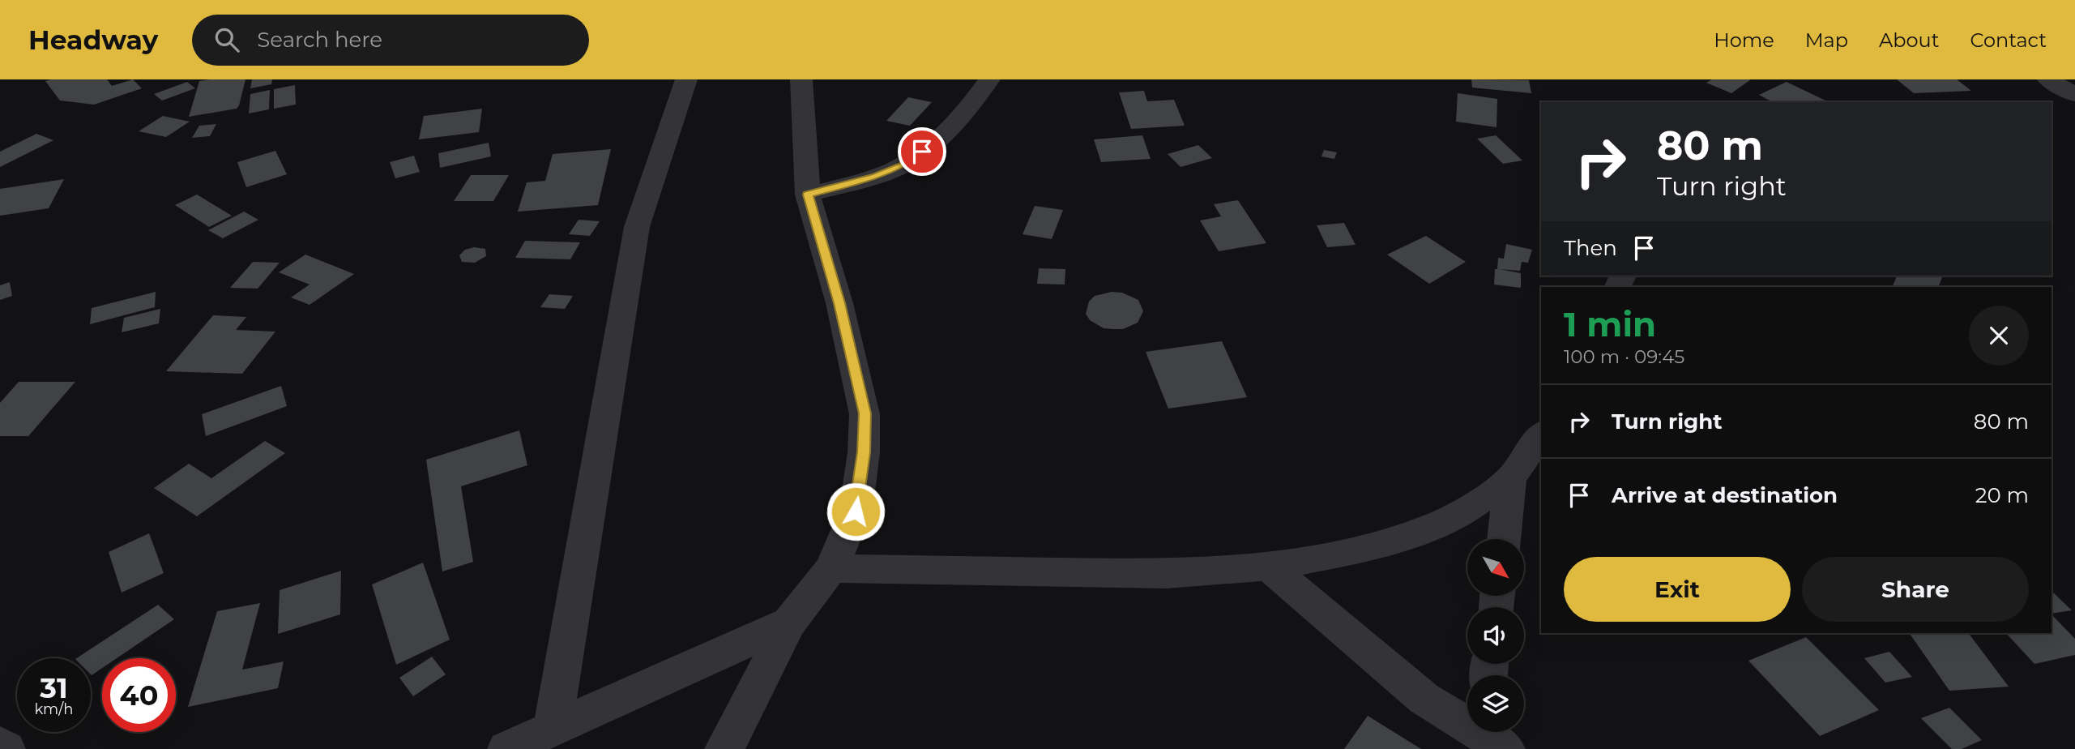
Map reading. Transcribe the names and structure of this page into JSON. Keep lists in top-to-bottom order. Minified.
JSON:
{"north":"bottom right","page":{"header":"Headway","search":"Search here","nav":["Home","Map","About","Contact"],"turn":["80 m","Turn right"],"then":"Then","heading":["1 min","100 m · 09:45"],"list":[{"name":"Turn right","value":"80 m"},{"name":"Arrive at destination","value":"20 m"}],"buttons":["Exit","Share"],"speed":"31 km/h","limit":"40"}}
